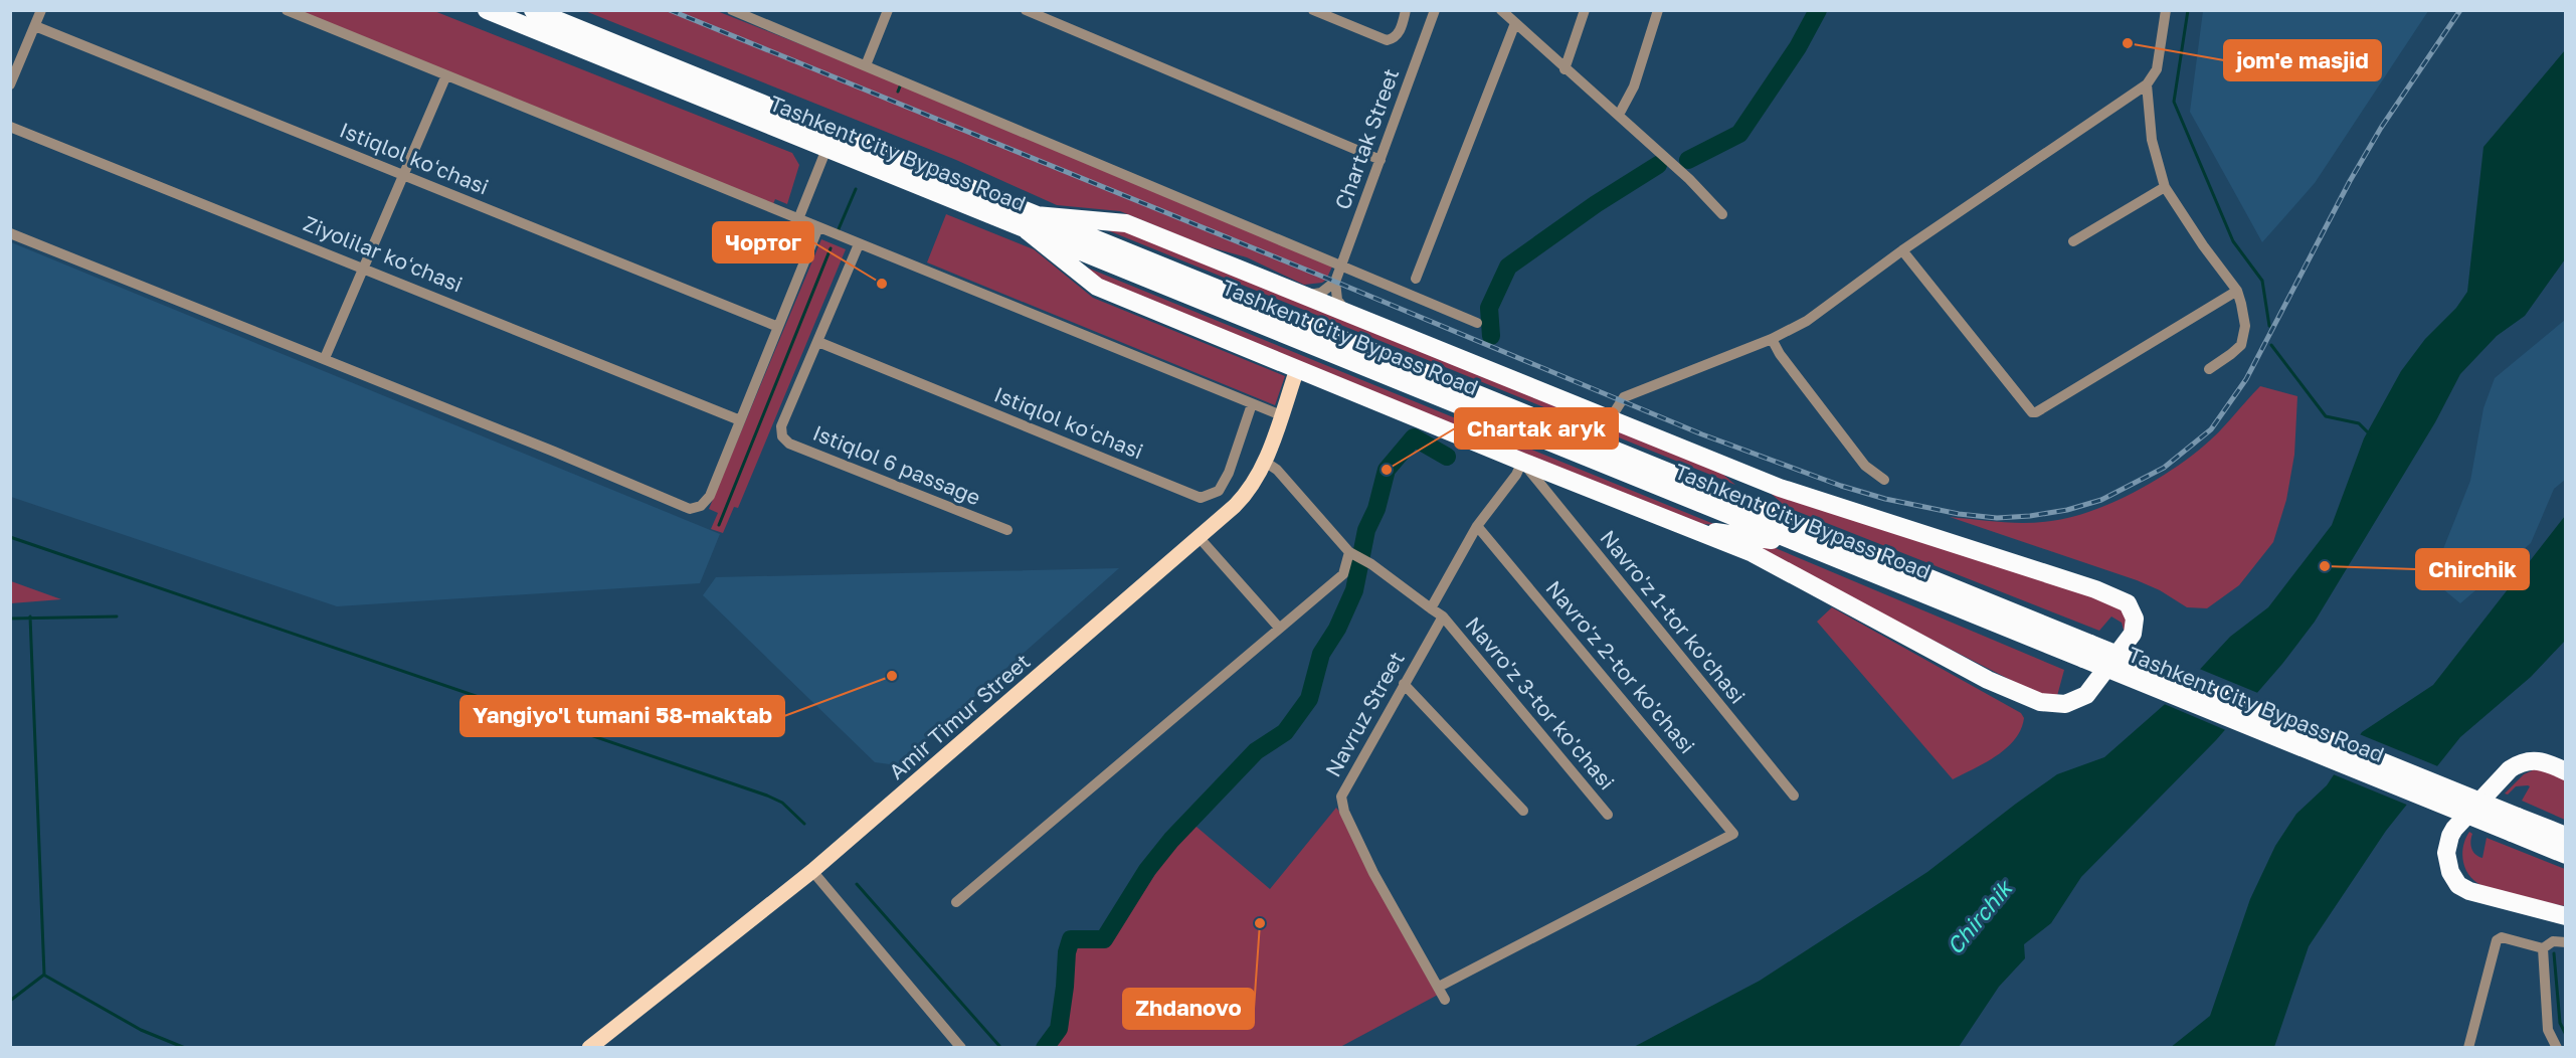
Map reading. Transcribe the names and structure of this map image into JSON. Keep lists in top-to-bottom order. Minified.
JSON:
{"streets":{"highway":["Tashkent City Bypass Road"],"main road":["Amir Timur Street"],"street":["Chartak Street","Istiqlol koʻchasi","Ziyolilar koʻchasi","Istiqlol 6 passage","Navro'z 1-tor ko'chasi","Navro'z 2-tor ko'chasi","Navro'z 3-tor ko'chasi","Navruz Street"]},"crossings":[["Istiqlol koʻchasi","Istiqlol 6 passage"],["Navro'z 2-tor ko'chasi","Navruz Street"],["Navro'z 3-tor ko'chasi","Navruz Street"]],"water":["Chirchik"],"places":["jom'e masjid","Чортог","Chartak aryk","Chirchik","Yangiyo'l tumani 58-maktab","Zhdanovo"]}
